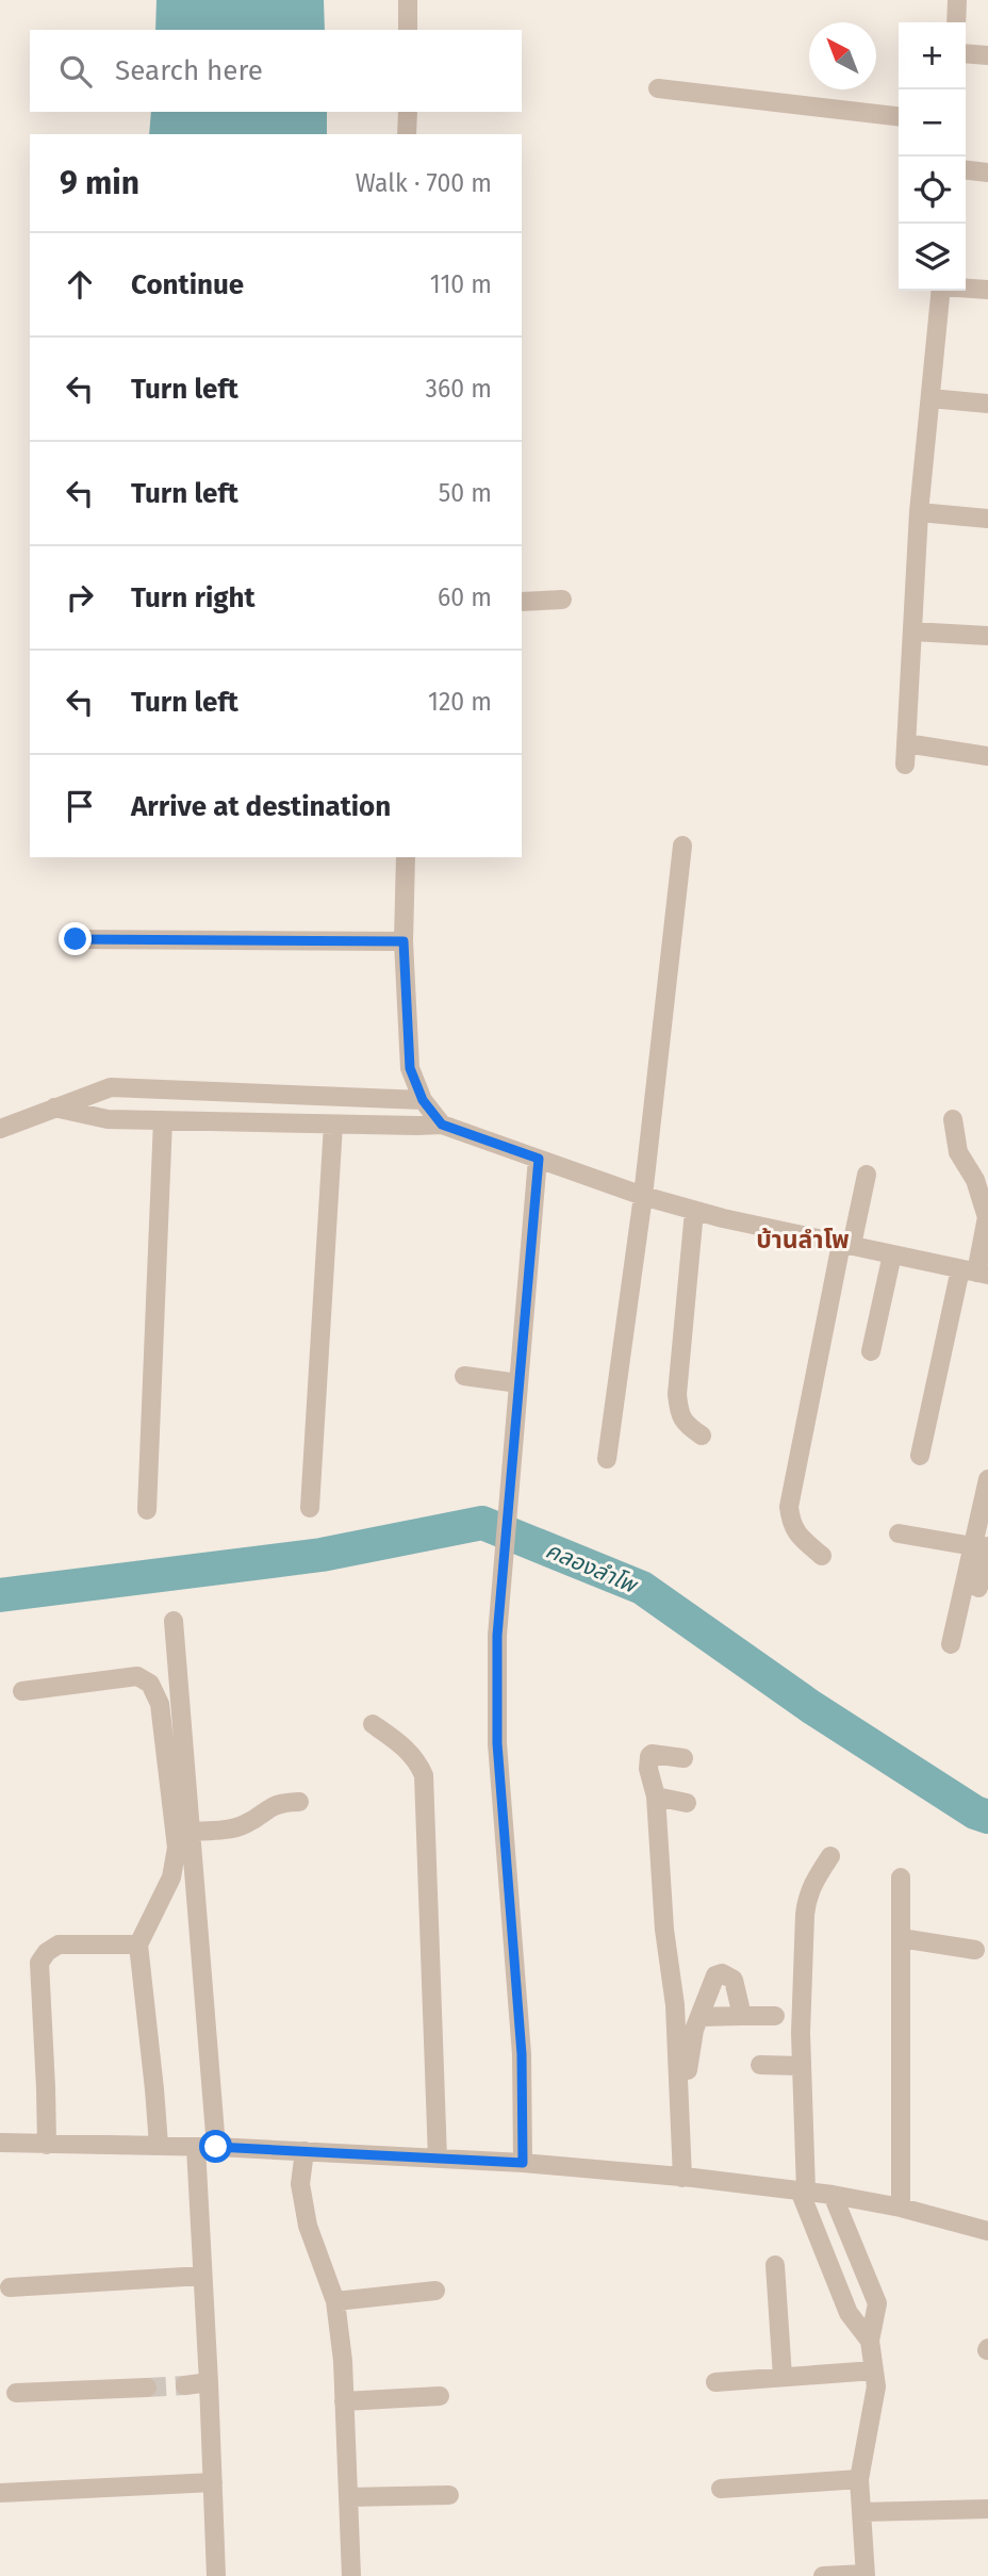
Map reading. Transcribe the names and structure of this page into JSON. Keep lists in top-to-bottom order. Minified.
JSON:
{"districts":["บ้านลำโพ"],"water":["คลองลำโพ"],"north":"top left","page":{"map_buttons":["+","−"],"search":"Search here","heading":["9 min","Walk · 700 m"],"list":[["Continue","110 m"],["Turn left","360 m"],["Turn left","50 m"],["Turn right","60 m"],["Turn left","120 m"],"Arrive at destination"]}}
